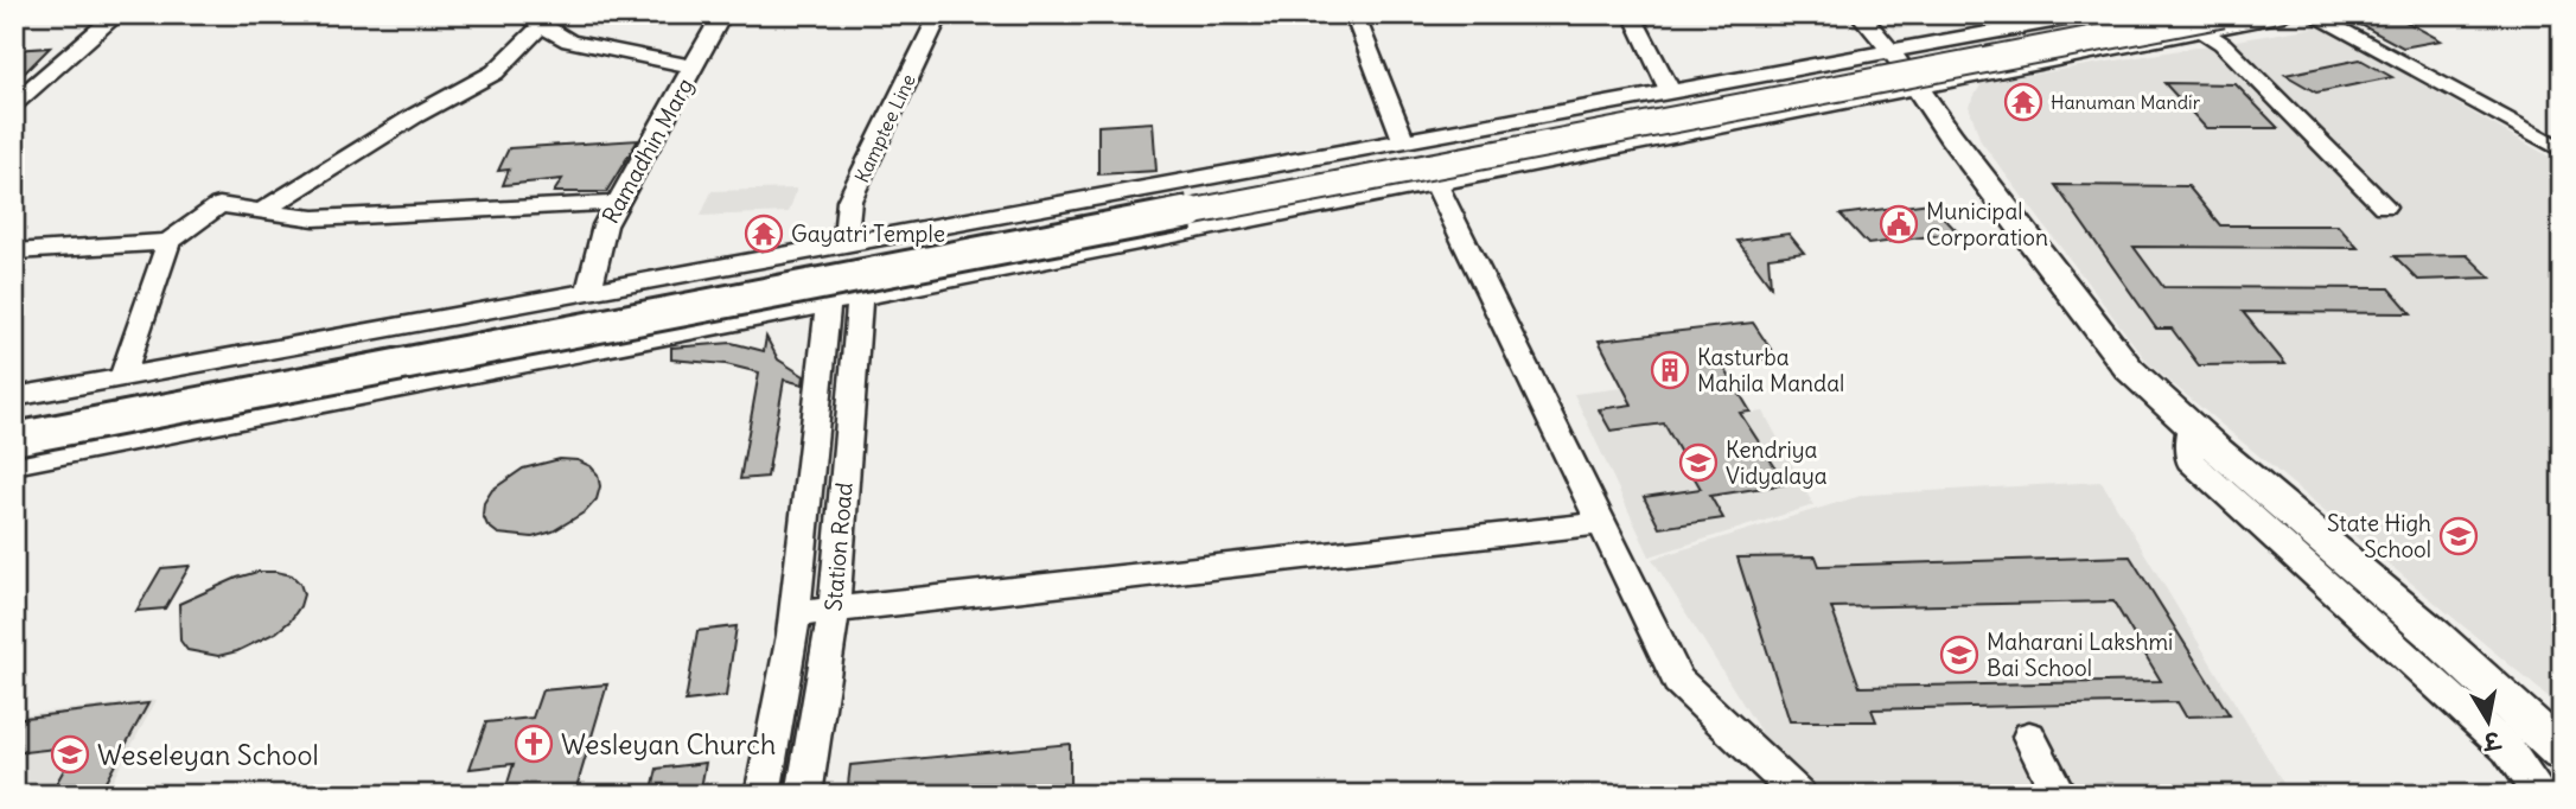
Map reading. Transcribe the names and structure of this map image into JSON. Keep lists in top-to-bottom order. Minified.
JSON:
{"streets":{"street":["Kamptee Line","Ramadhin Marg","Station Road"]},"places":{"temple":["Hanuman Mandir","Gayatri Temple"],"public building":["Municipal Corporation"],"building":["Kasturba Mahila Mandal"],"school or university":["Kendriya Vidyalaya","State High School","Maharani Lakshmi Bai School","Weseleyan School"],"church":["Wesleyan Church"]},"north":"bottom"}
